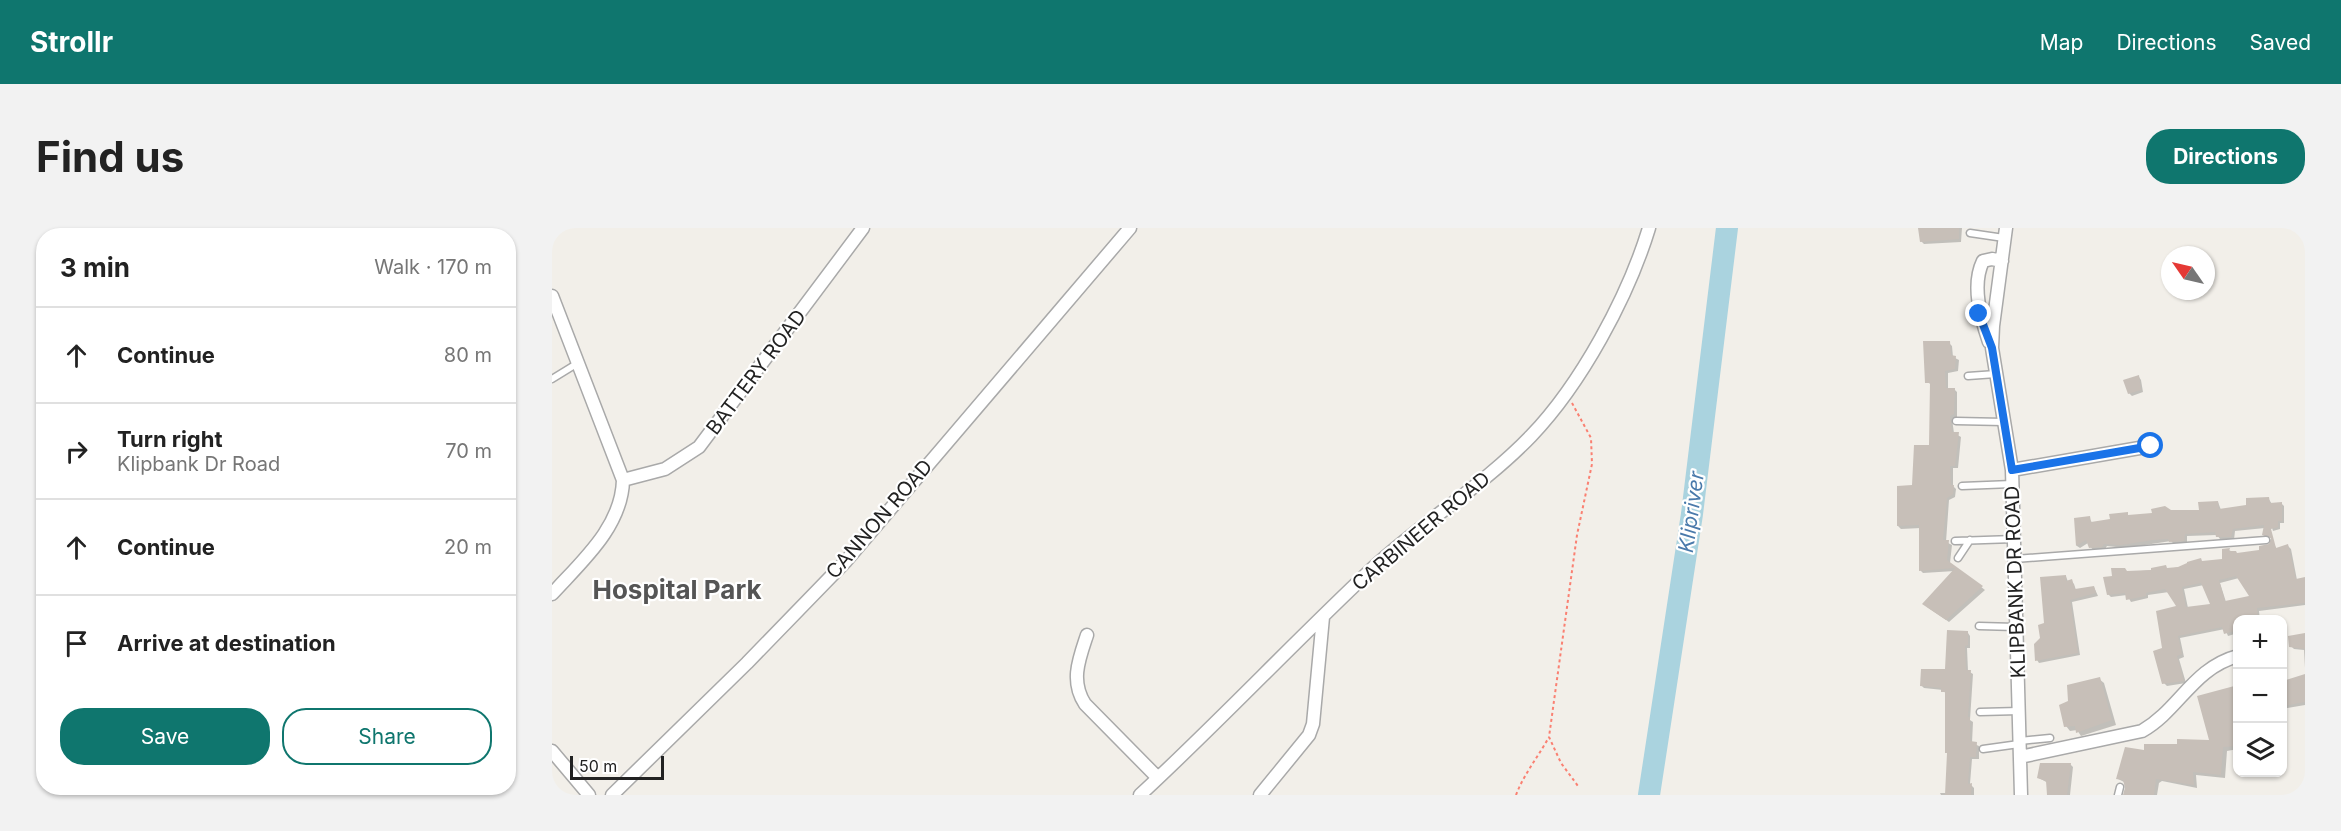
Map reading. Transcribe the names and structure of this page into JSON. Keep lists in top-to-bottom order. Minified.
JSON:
{"streets":{"street":["BATTERY ROAD","CANNON ROAD","CARBINEER ROAD","KLIPBANK DR ROAD"]},"districts":["Hospital Park"],"water":["Klipriver"],"scale_bar":"50 m","north":"top left","page":{"header":"Strollr","nav":["Map","Directions","Saved"],"buttons":["Directions",["Save","Share"]],"title":"Find us","heading":["3 min","Walk · 170 m"],"list":[["Continue","80 m"],["Turn right","Klipbank Dr Road","70 m"],["Continue","20 m"],"Arrive at destination"],"map_buttons":["+","−"],"scale":"50 m"}}
